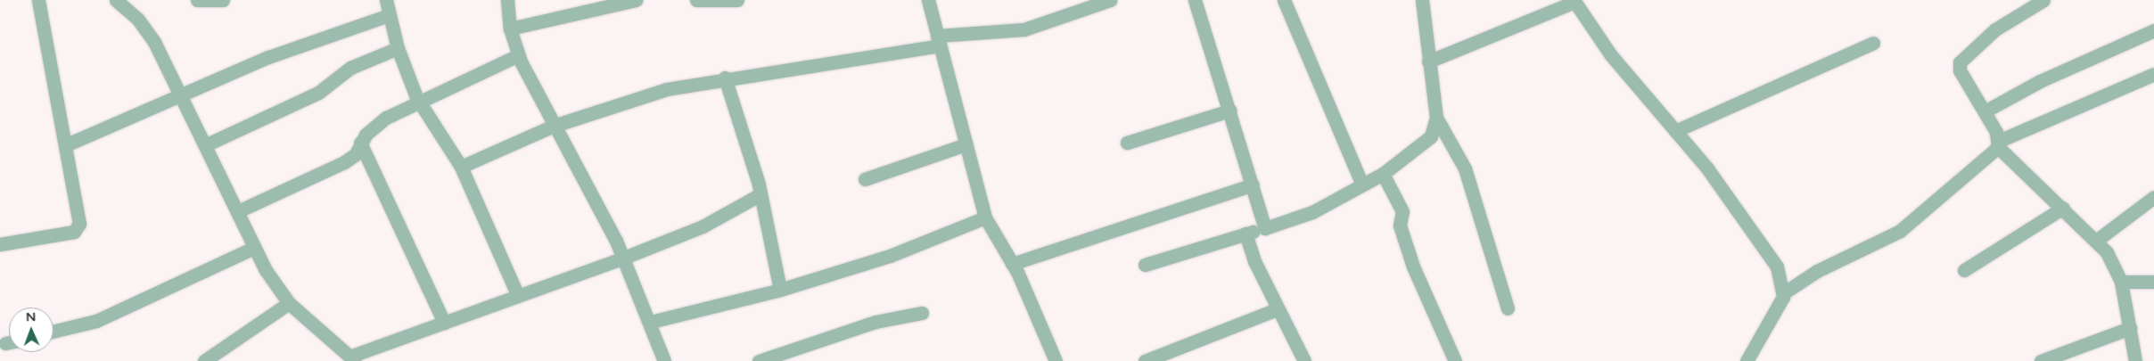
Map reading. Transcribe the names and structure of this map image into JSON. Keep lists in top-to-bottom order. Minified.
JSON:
{"north":"top"}
